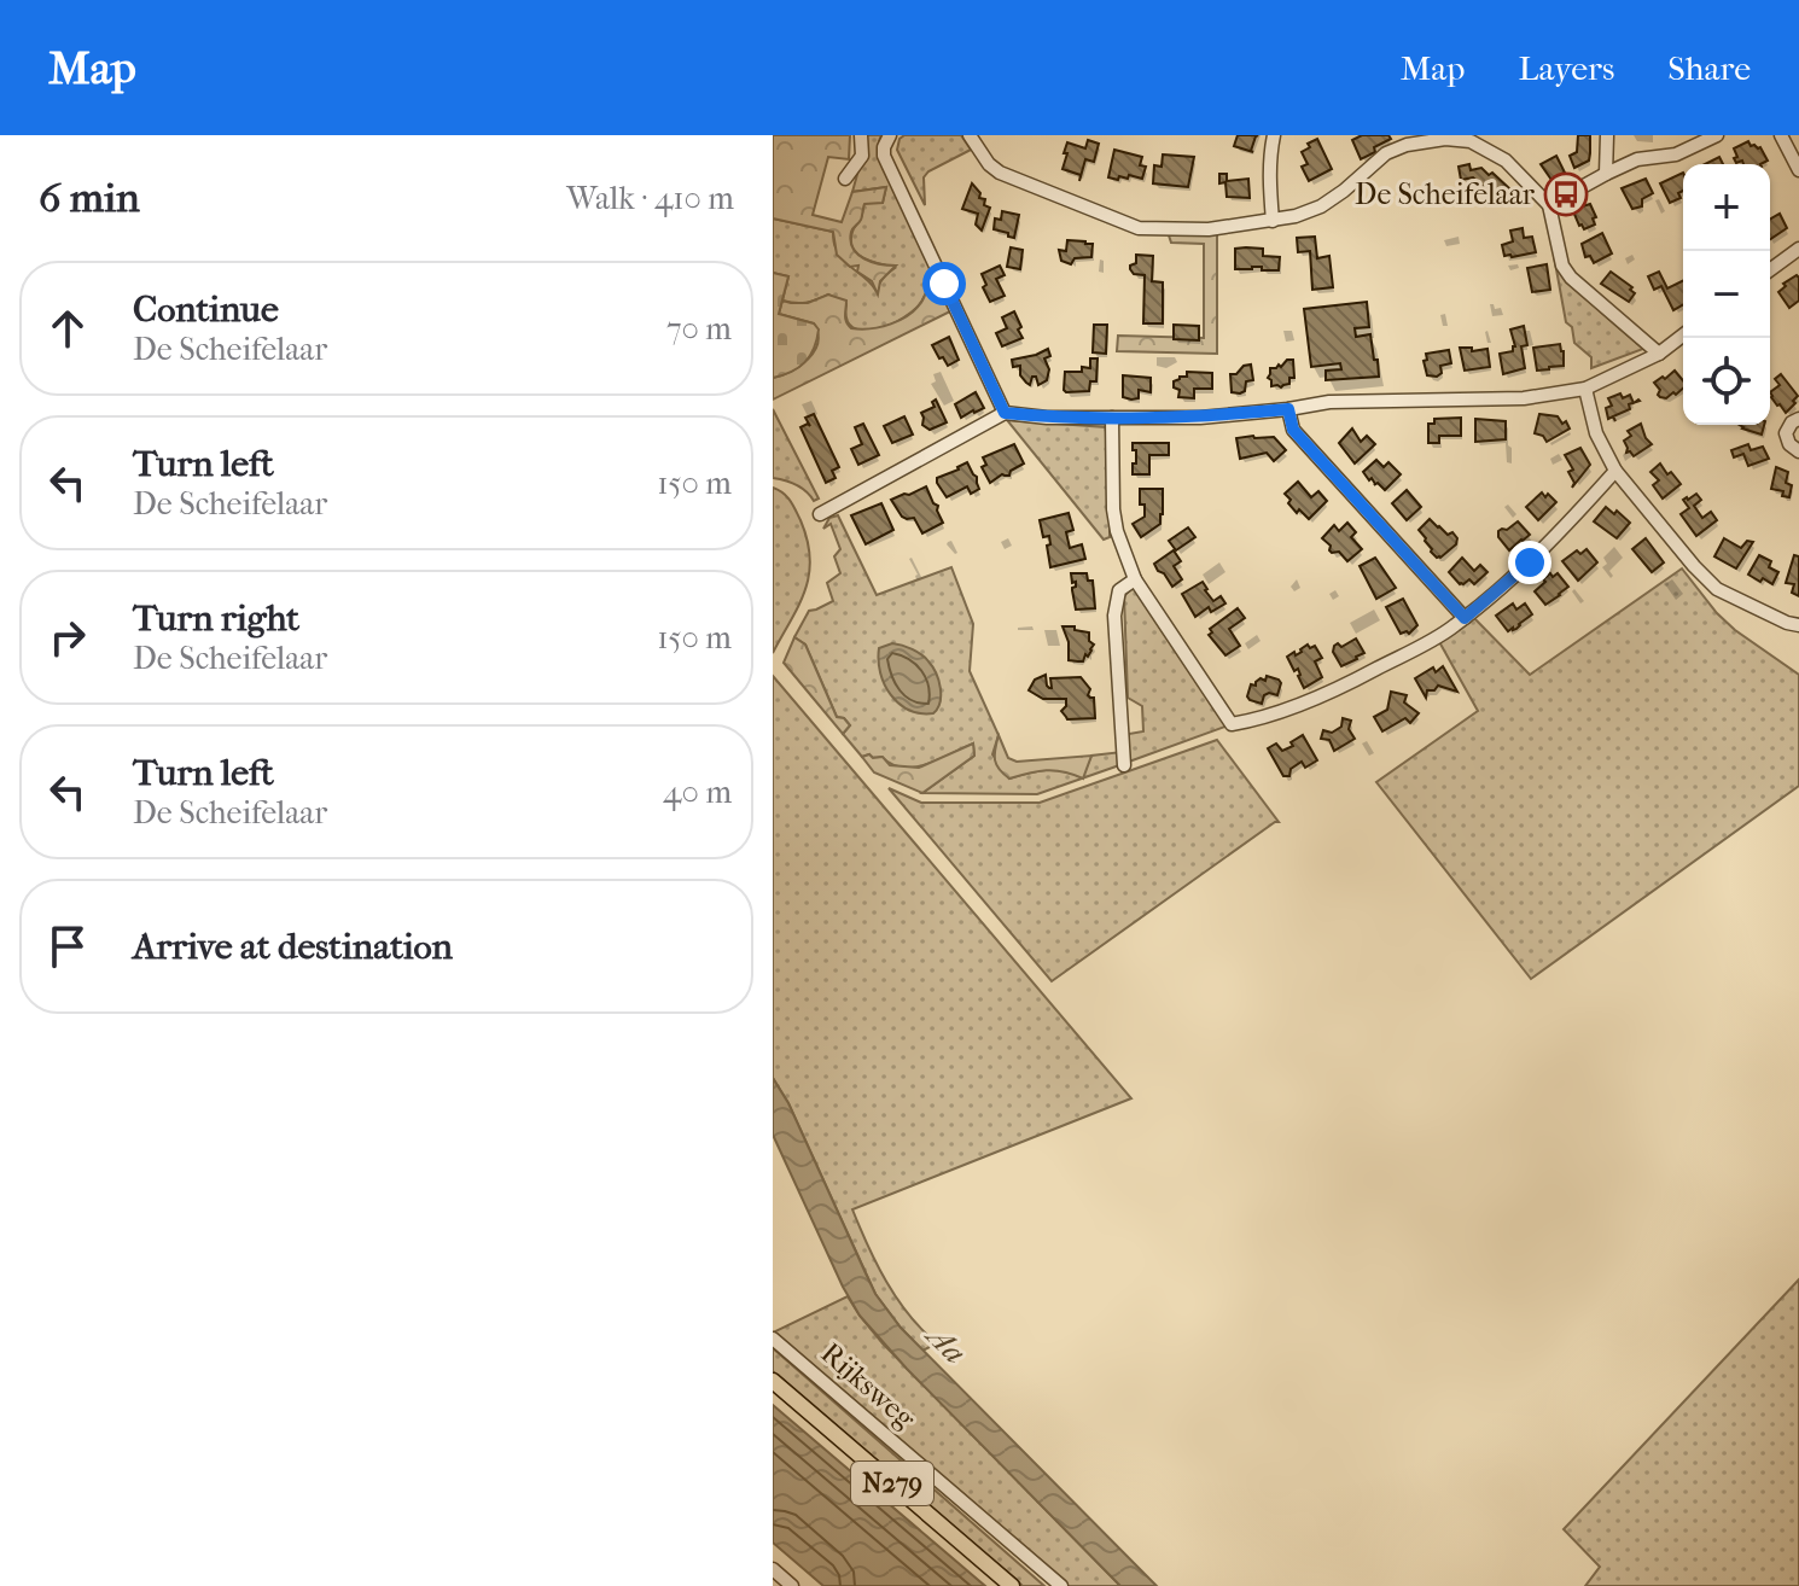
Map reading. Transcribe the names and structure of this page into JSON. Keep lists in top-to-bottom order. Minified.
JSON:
{"streets":{"main road":["Rijksweg","N279"]},"water":["Aa"],"places":{"bus stop":["De Scheifelaar"]},"page":{"header":"Map","nav":["Map","Layers","Share"],"heading":["6 min","Walk · 410 m"],"map_buttons":["+","−"],"list":[["Continue","De Scheifelaar","70 m"],["Turn left","De Scheifelaar","150 m"],["Turn right","De Scheifelaar","150 m"],["Turn left","De Scheifelaar","40 m"],"Arrive at destination"]}}
